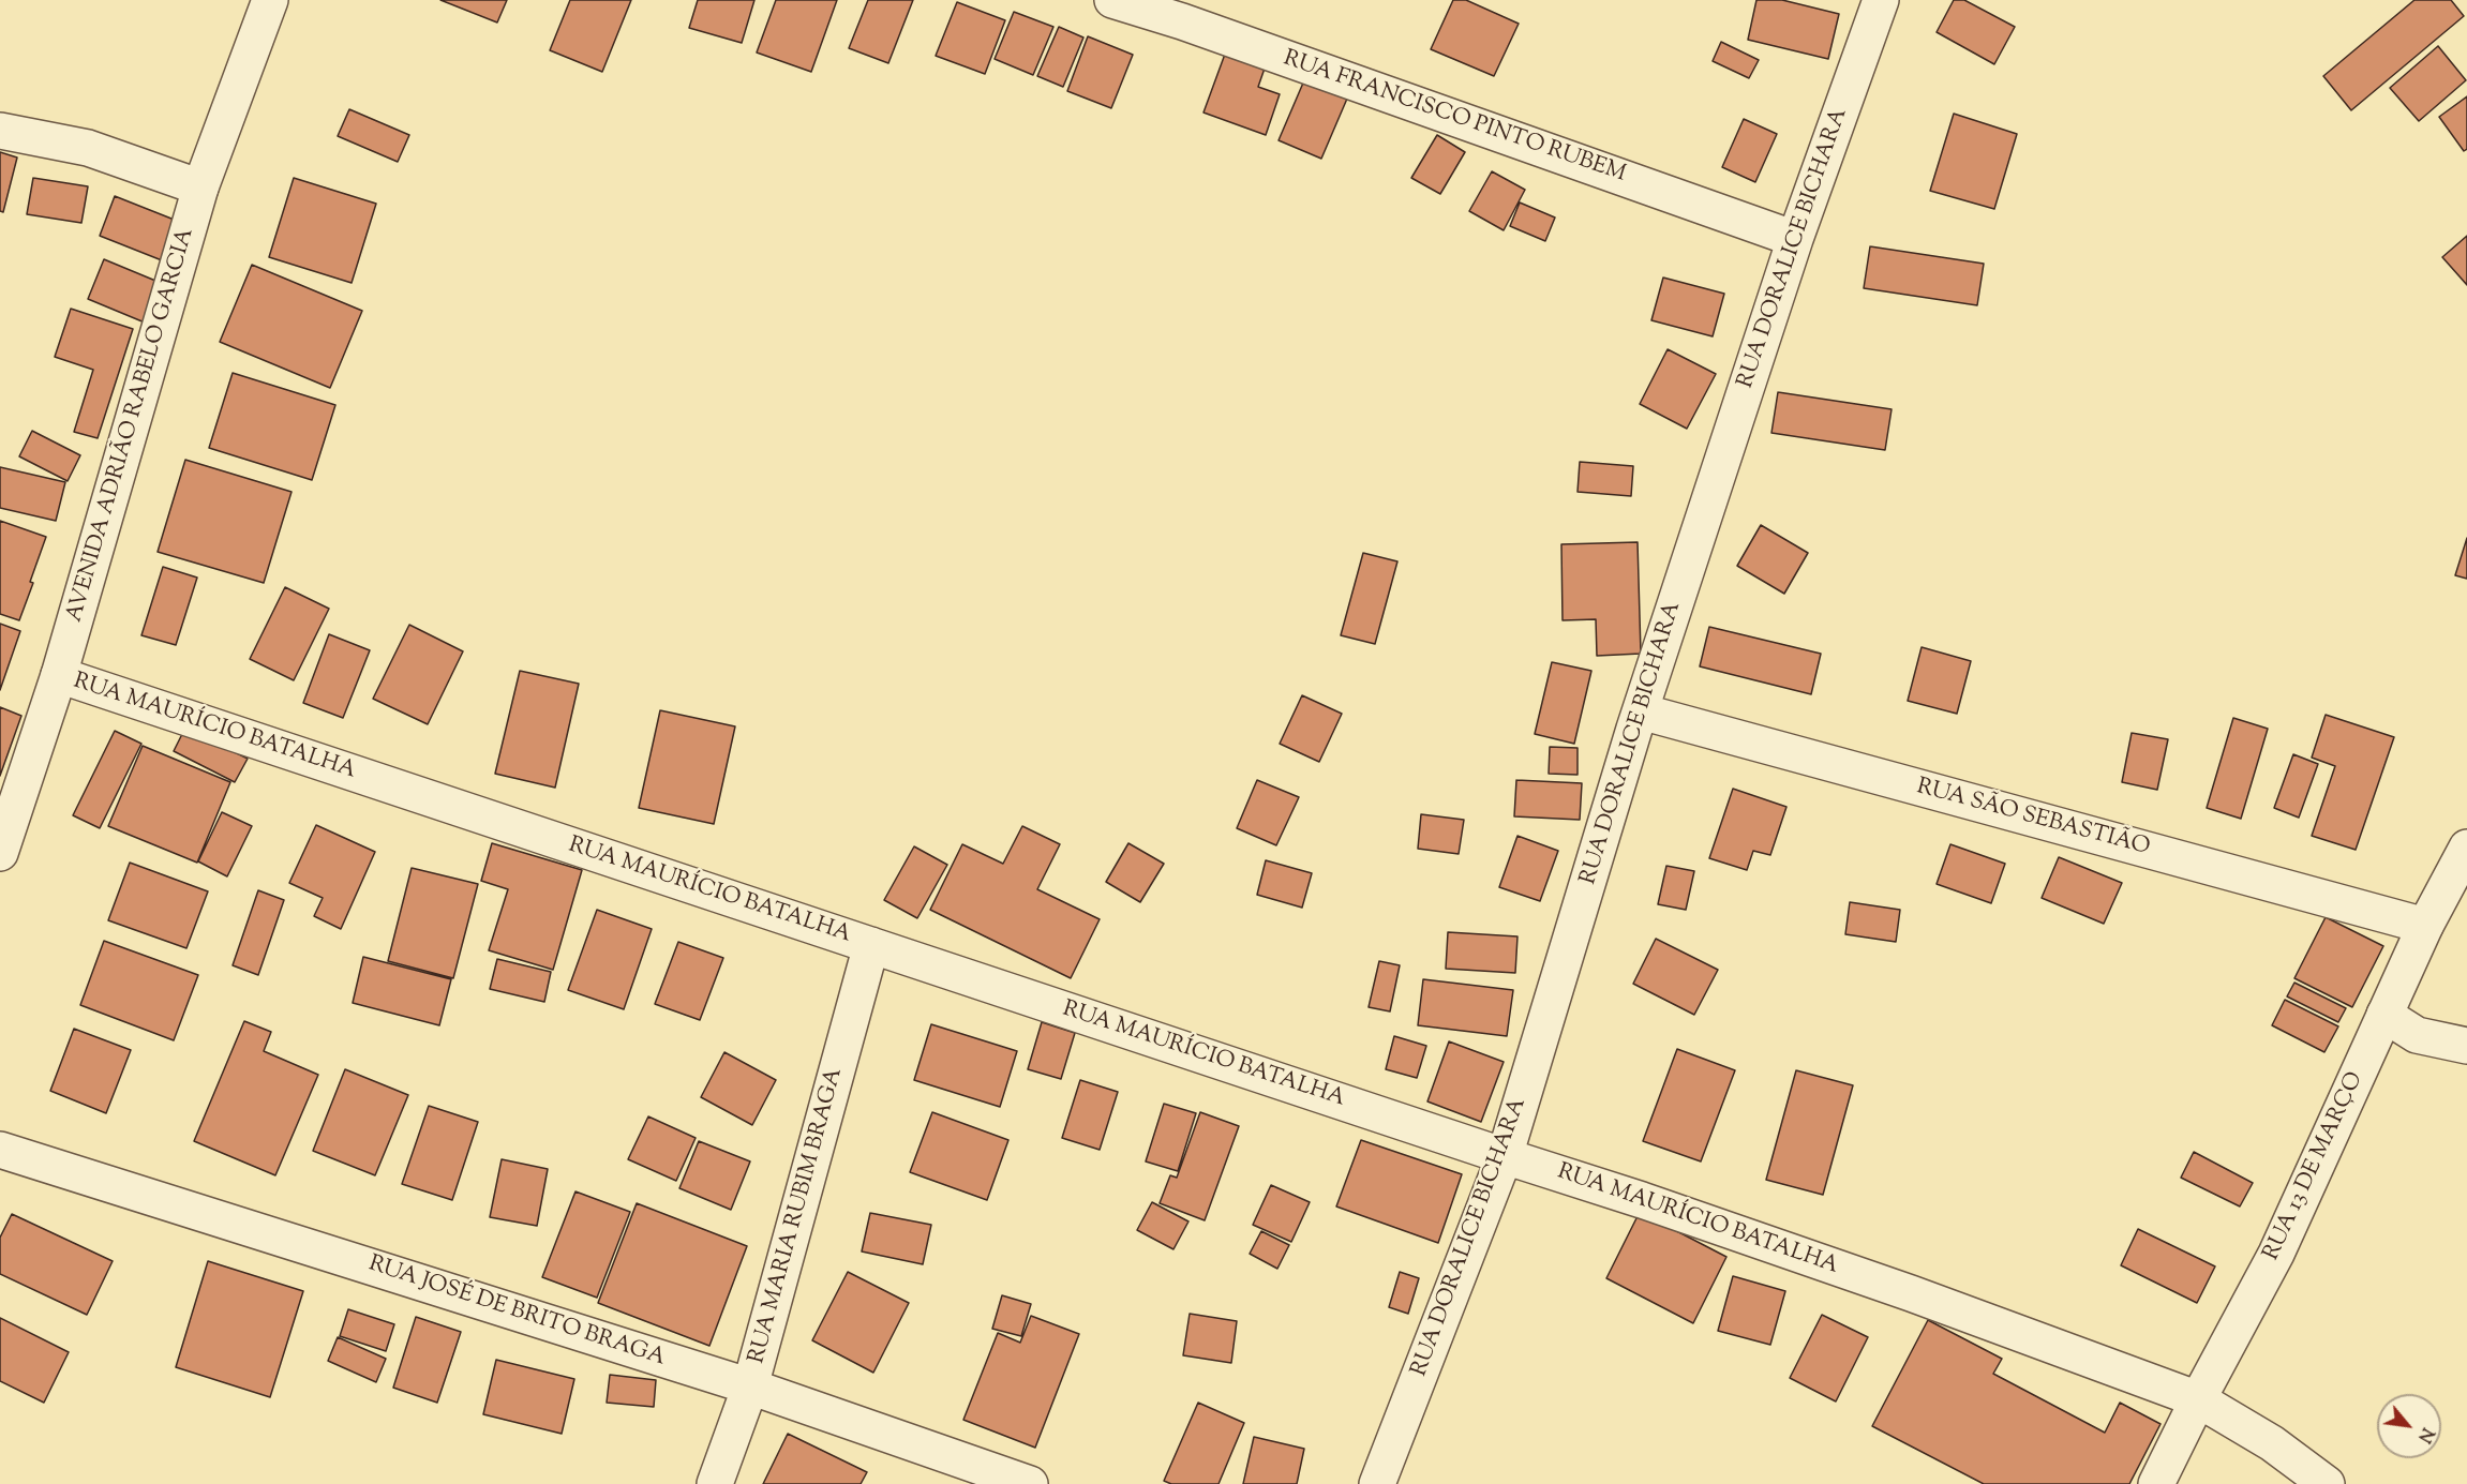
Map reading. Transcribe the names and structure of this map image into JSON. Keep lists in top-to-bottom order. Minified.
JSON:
{"streets":{"street":["RUA FRANCISCO PINTO RUBEM","RUA DORALICE BICHARA","AVENIDA ADRIÃO RABELO GARCIA","RUA MAURÍCIO BATALHA","RUA SÃO SEBASTIÃO","RUA 13 DE MARÇO","RUA MARIA RUBIM BRAGA","RUA JOSÉ DE BRITO BRAGA"]},"crossings":[["RUA FRANCISCO PINTO RUBEM","RUA DORALICE BICHARA"],["RUA DORALICE BICHARA","RUA MAURÍCIO BATALHA"],["RUA DORALICE BICHARA","RUA SÃO SEBASTIÃO"],["AVENIDA ADRIÃO RABELO GARCIA","RUA MAURÍCIO BATALHA"],["RUA MAURÍCIO BATALHA","RUA 13 DE MARÇO"],["RUA MAURÍCIO BATALHA","RUA MARIA RUBIM BRAGA"],["RUA SÃO SEBASTIÃO","RUA 13 DE MARÇO"],["RUA MARIA RUBIM BRAGA","RUA JOSÉ DE BRITO BRAGA"]],"north":"bottom right"}
